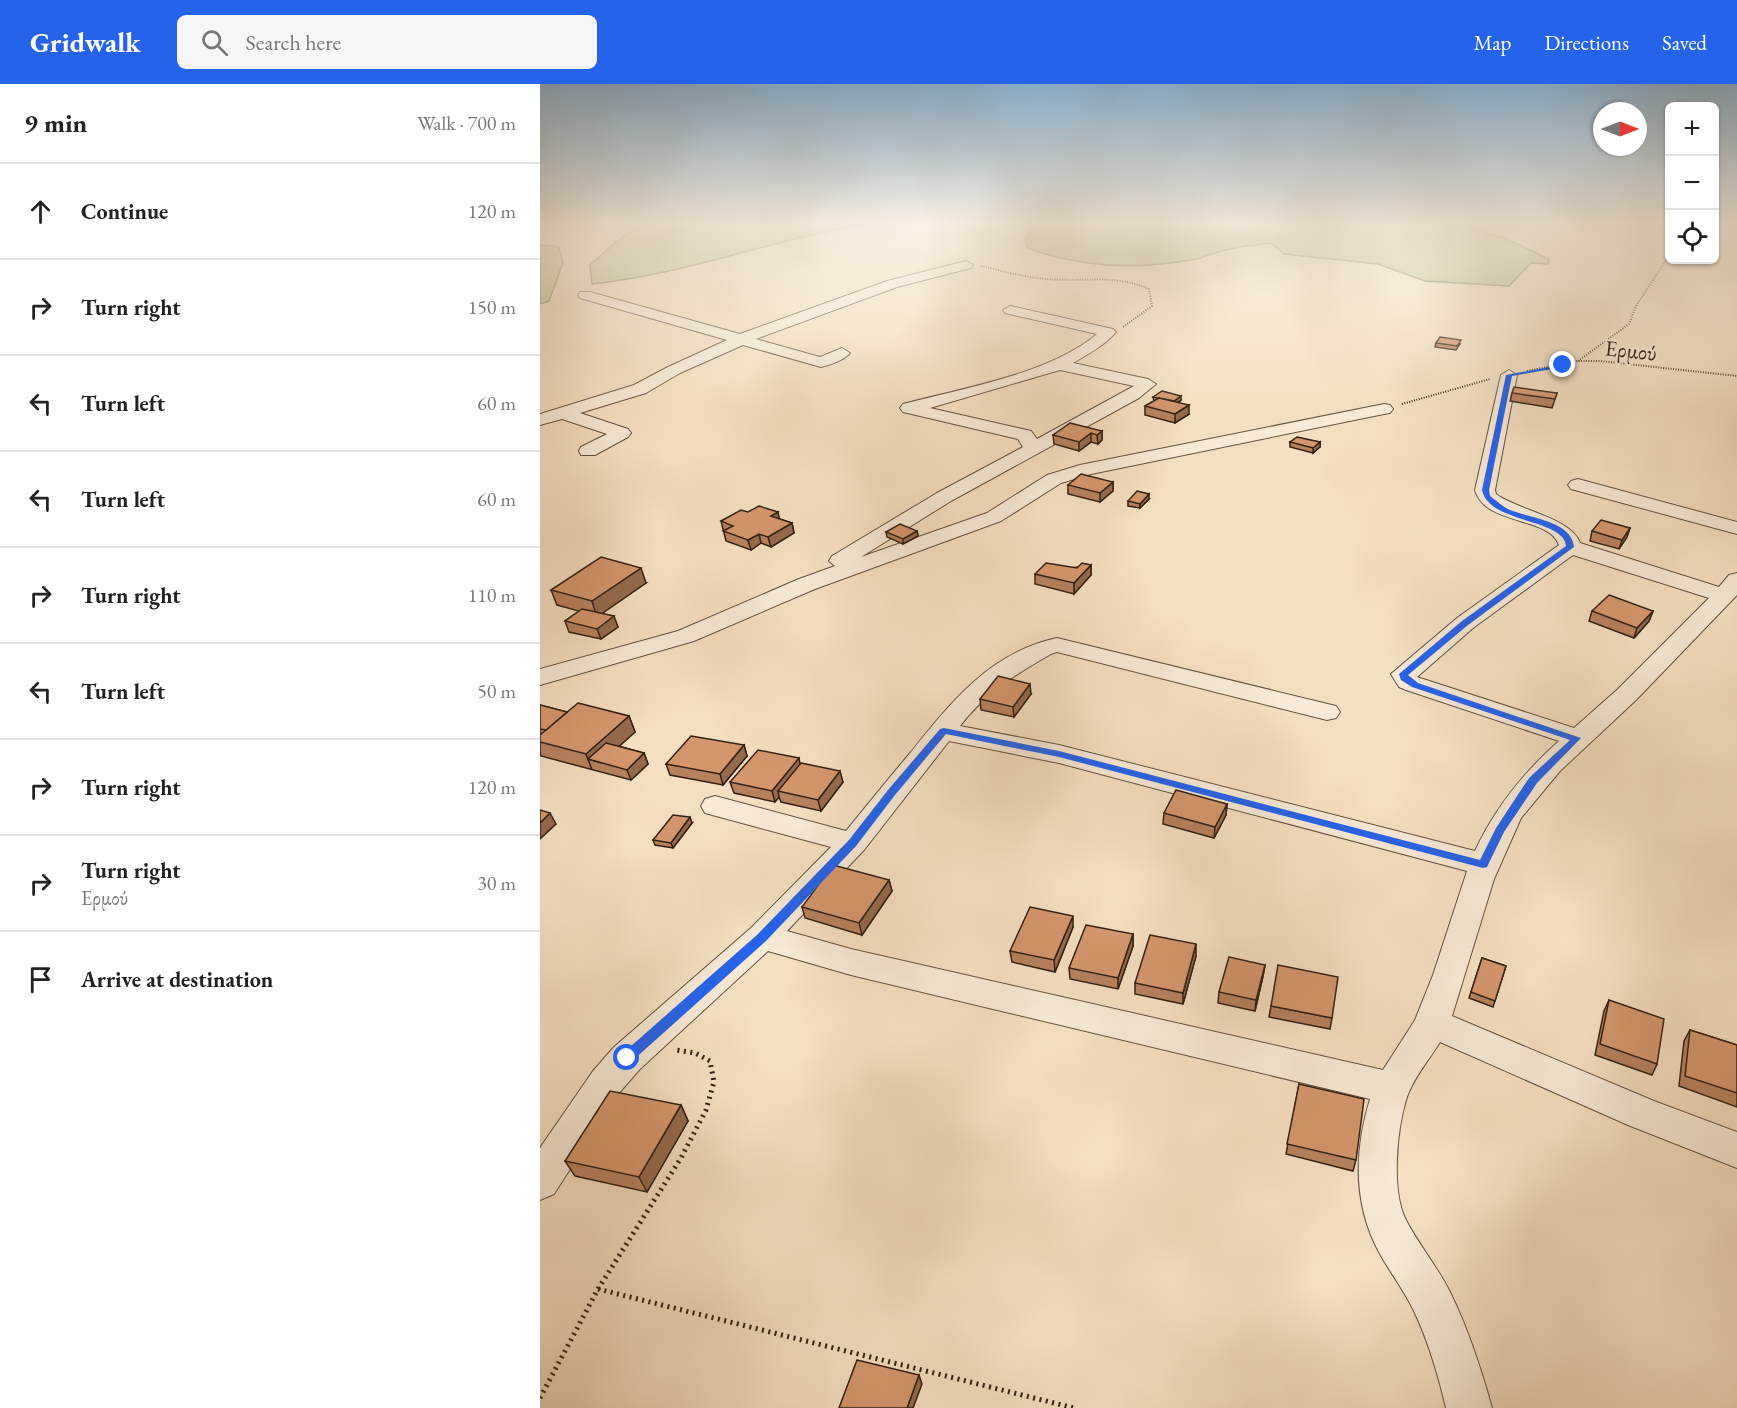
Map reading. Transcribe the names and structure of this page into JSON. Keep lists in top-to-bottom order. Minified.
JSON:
{"streets":{"path":["Ερμού"]},"north":"right","page":{"header":"Gridwalk","search":"Search here","nav":["Map","Directions","Saved"],"heading":["9 min","Walk · 700 m"],"map_buttons":["+","−"],"list":[["Continue","120 m"],["Turn right","150 m"],["Turn left","60 m"],["Turn left","60 m"],["Turn right","110 m"],["Turn left","50 m"],["Turn right","120 m"],["Turn right","Ερμού","30 m"],"Arrive at destination"]}}
